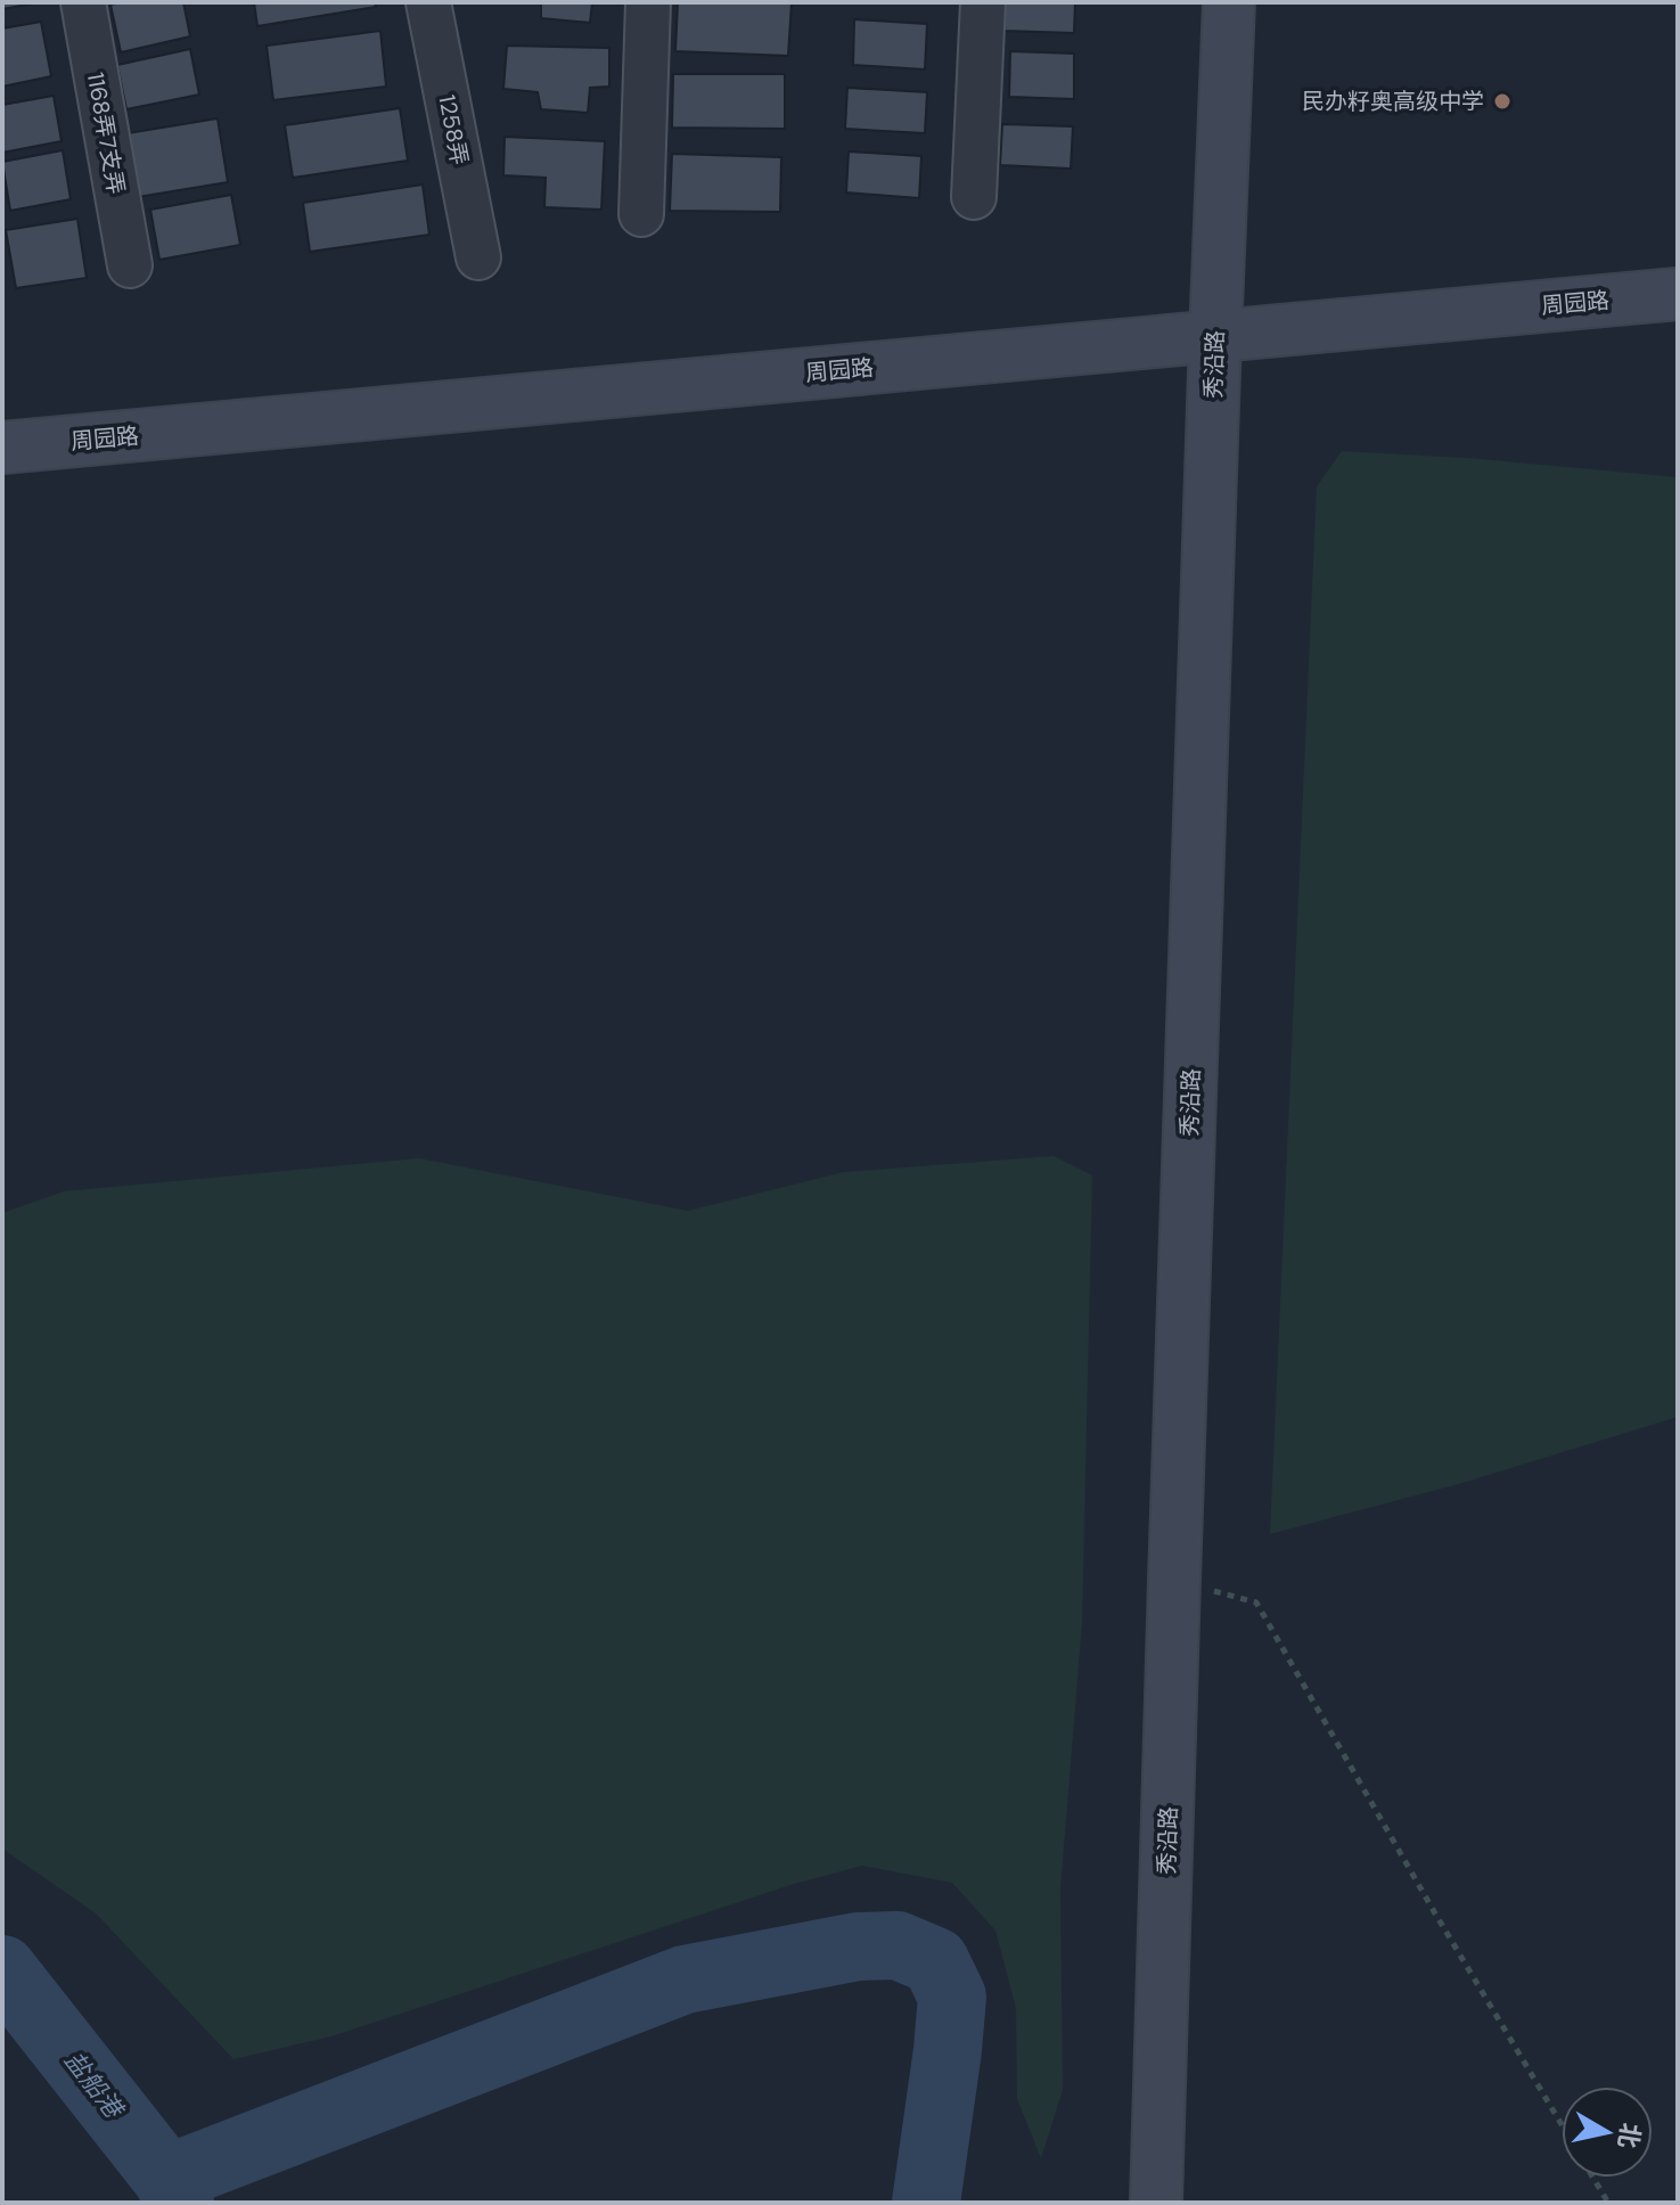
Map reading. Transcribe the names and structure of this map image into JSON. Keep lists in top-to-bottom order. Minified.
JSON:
{"streets":{"main road":["周园路","秀沿路"],"street":["1258弄","1168弄7支弄"]},"crossings":[["周园路","秀沿路"]],"water":["盐船港"],"places":["民办籽奥高级中学"],"north":"right"}
